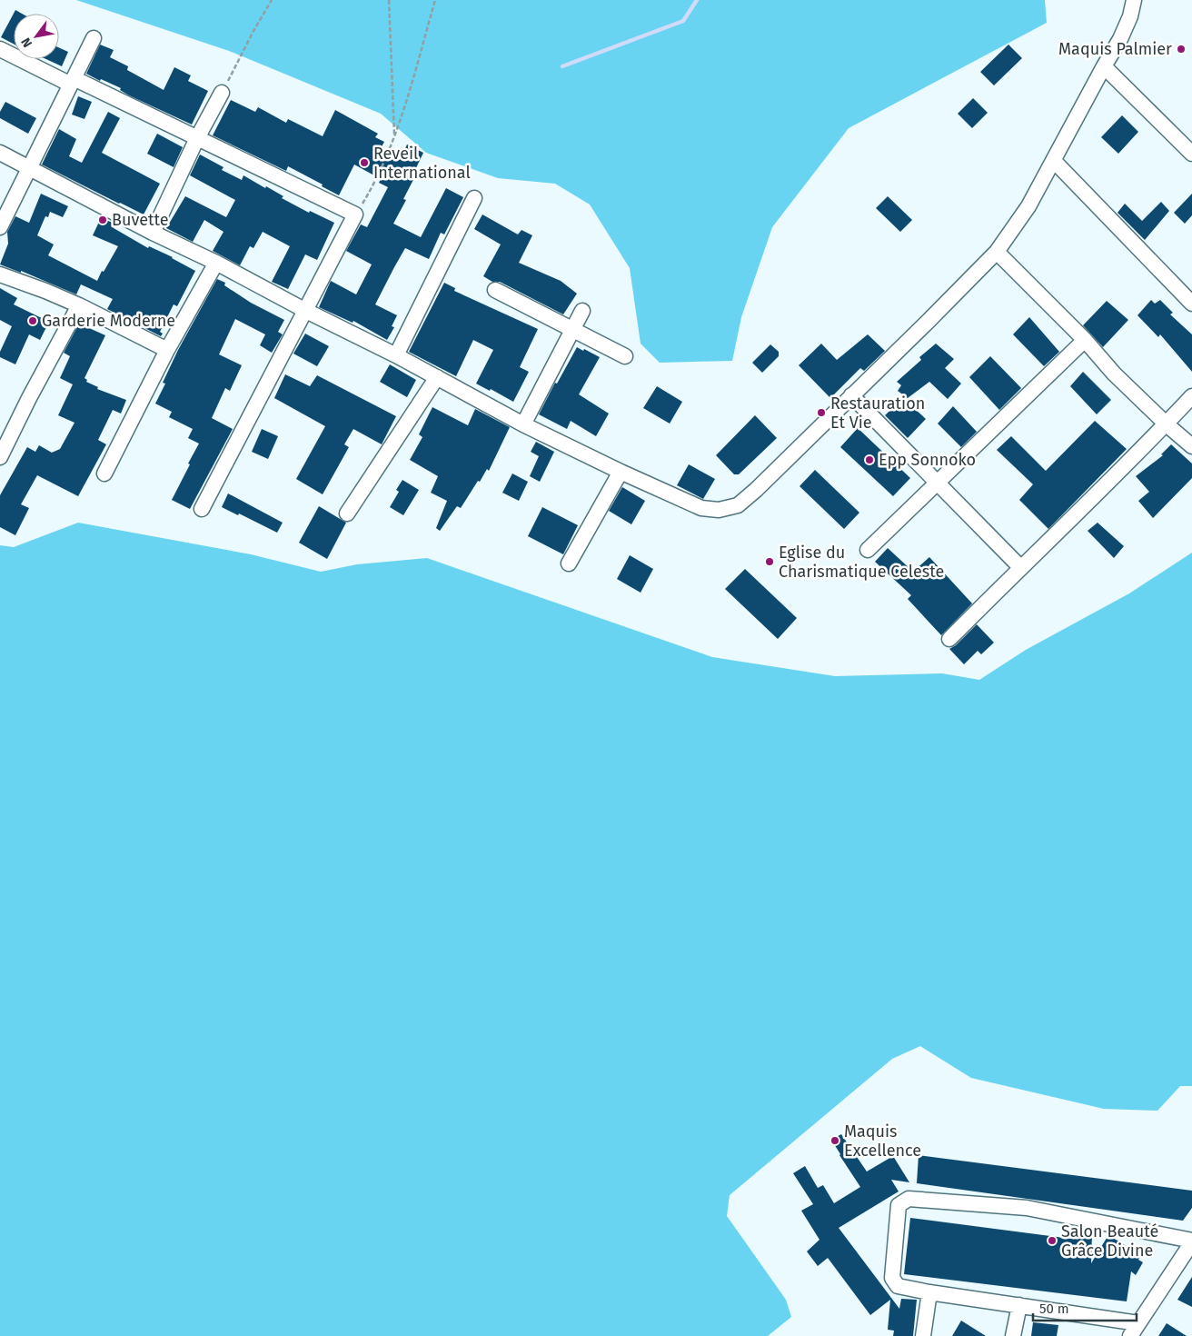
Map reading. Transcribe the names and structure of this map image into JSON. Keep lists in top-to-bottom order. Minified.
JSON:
{"places":["Maquis Palmier","Reveil International","Buvette","Garderie Moderne","Restauration Et Vie","Epp Sonnoko","Eglise du Charismatique Celeste","Maquis Excellence","Salon Beauté Grâce Divine"],"scale_bar":"50 m","north":"bottom left"}
